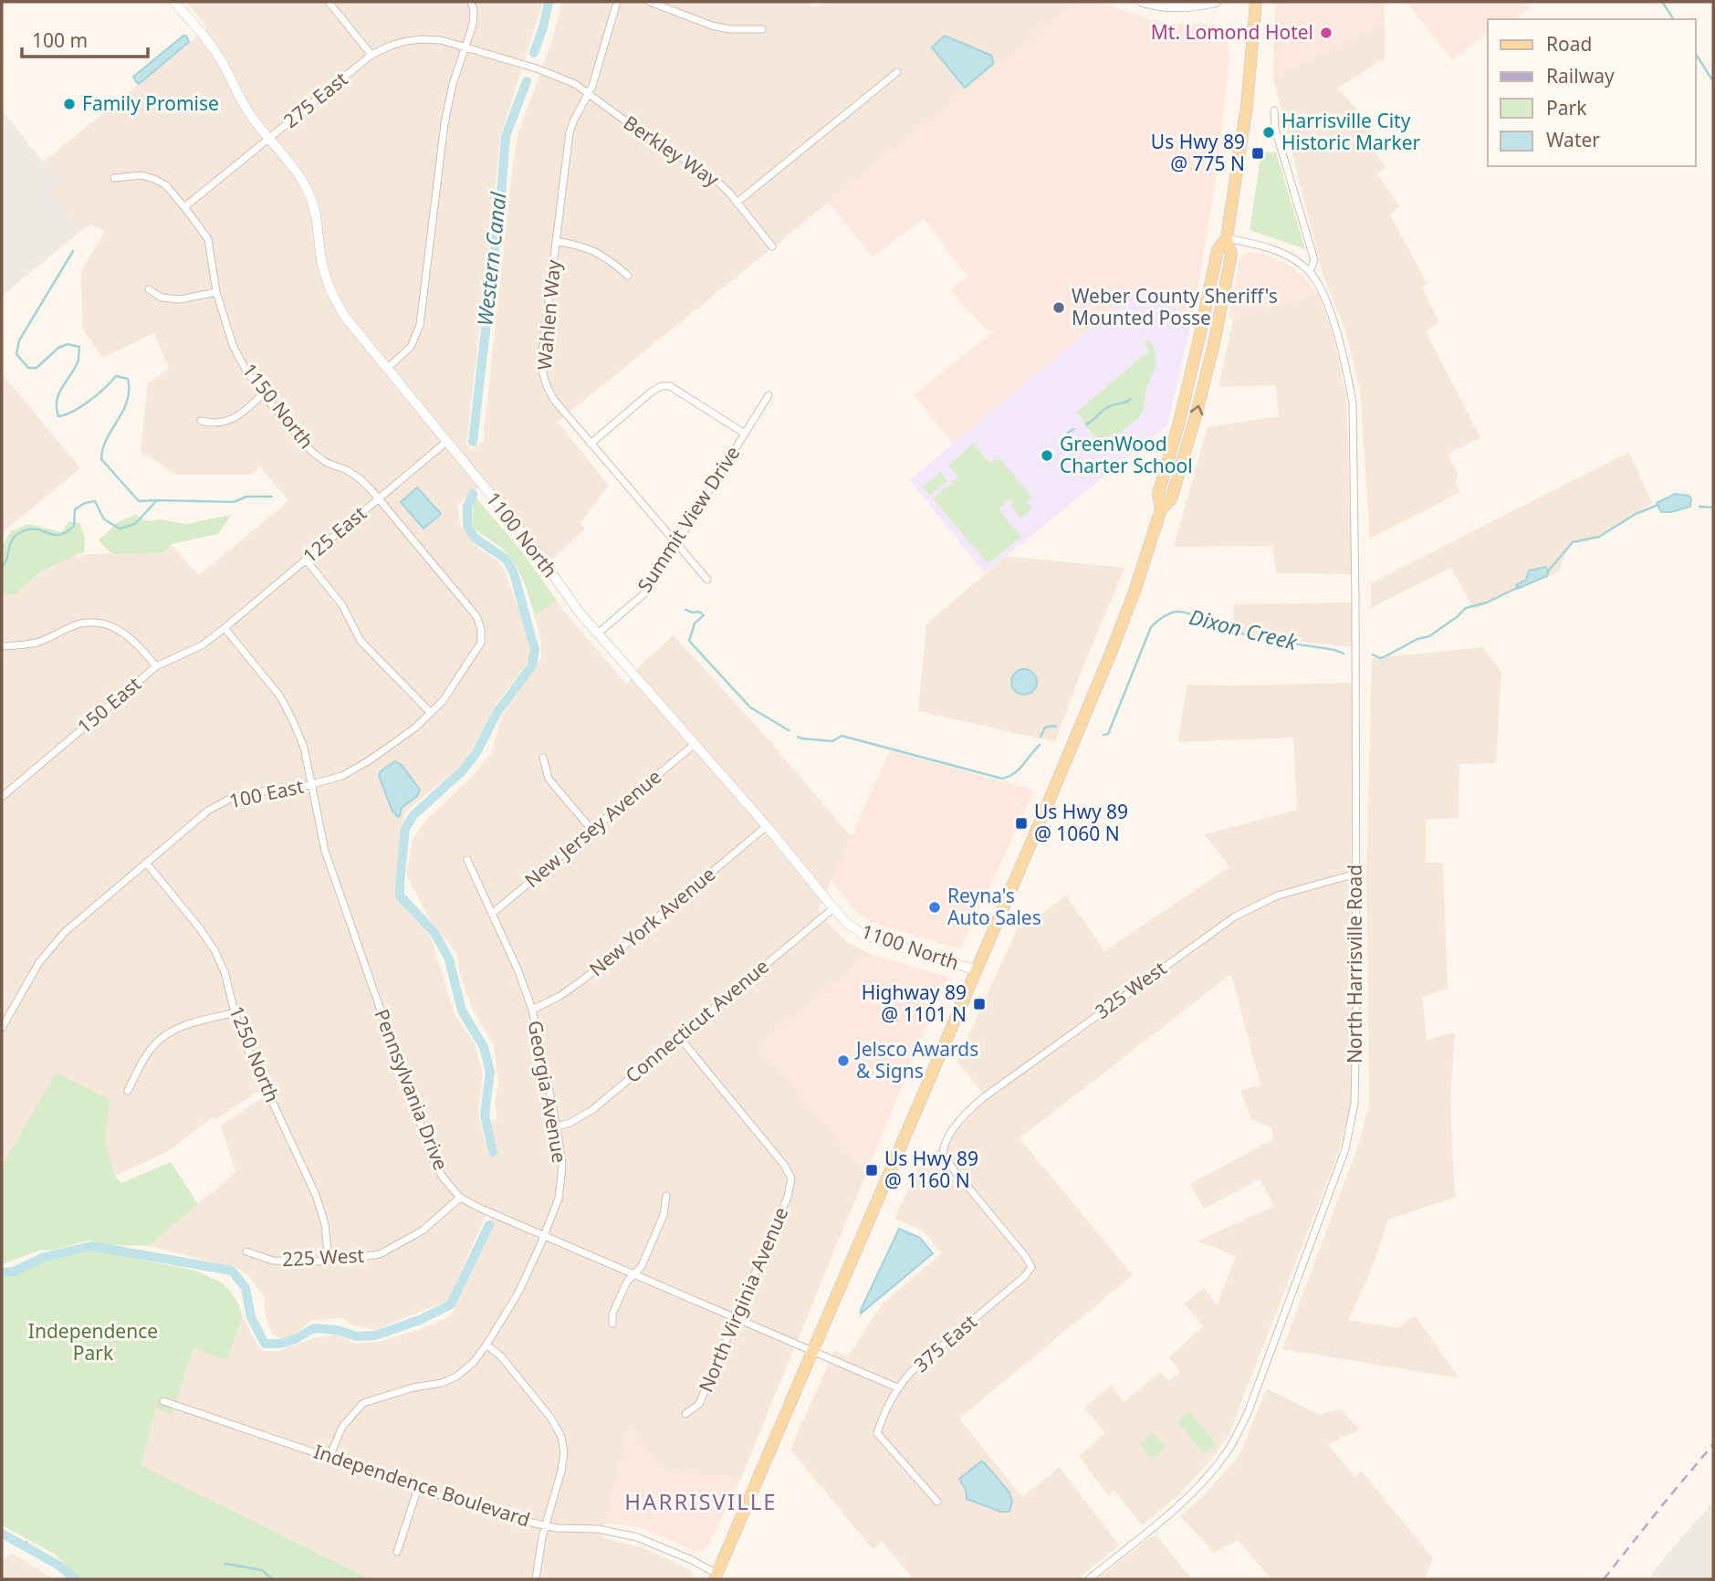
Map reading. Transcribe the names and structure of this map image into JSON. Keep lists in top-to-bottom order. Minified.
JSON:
{"streets":{"street":["275 East","Berkley Way","Wahlen Way","1150 North","Summit View Drive","125 East","1100 North","150 East","100 East","New Jersey Avenue","New York Avenue","North Harrisville Road","325 West","Connecticut Avenue","1250 North","Pennsylvania Drive","Georgia Avenue","225 West","North Virginia Avenue","375 East","Independence Boulevard"]},"crossings":[["275 East","Berkley Way"],["275 East","1150 North"],["275 East","1100 North"],["Berkley Way","Wahlen Way"],["Wahlen Way","Summit View Drive"],["1150 North","125 East"],["1150 North","100 East"],["Summit View Drive","1100 North"],["125 East","1100 North"],["125 East","150 East"],["125 East","Pennsylvania Drive"],["1100 North","New Jersey Avenue"],["1100 North","New York Avenue"],["1100 North","Connecticut Avenue"],["150 East","Pennsylvania Drive"],["100 East","1250 North"],["100 East","Pennsylvania Drive"],["New Jersey Avenue","Georgia Avenue"],["New York Avenue","Georgia Avenue"],["North Harrisville Road","325 West"],["325 West","375 East"],["Connecticut Avenue","Georgia Avenue"],["Connecticut Avenue","North Virginia Avenue"],["1250 North","225 West"],["Pennsylvania Drive","Georgia Avenue"],["Pennsylvania Drive","225 West"],["Pennsylvania Drive","North Virginia Avenue"],["Pennsylvania Drive","375 East"],["Georgia Avenue","Independence Boulevard"]],"districts":["HARRISVILLE"],"water":["Western Canal","Dixon Creek"],"parks":["Independence Park"],"places":{"other":["Mt. Lomond Hotel","Family Promise","Harrisville City Historic Marker","Weber County Sheriff's Mounted Posse","GreenWood Charter School","Reyna's Auto Sales","Jelsco Awards & Signs"],"transit":["Us Hwy 89 @ 775 N","Us Hwy 89 @ 1060 N","Highway 89 @ 1101 N","Us Hwy 89 @ 1160 N"]},"legend":["Road","Railway","Park","Water"],"scale_bar":"100 m"}
